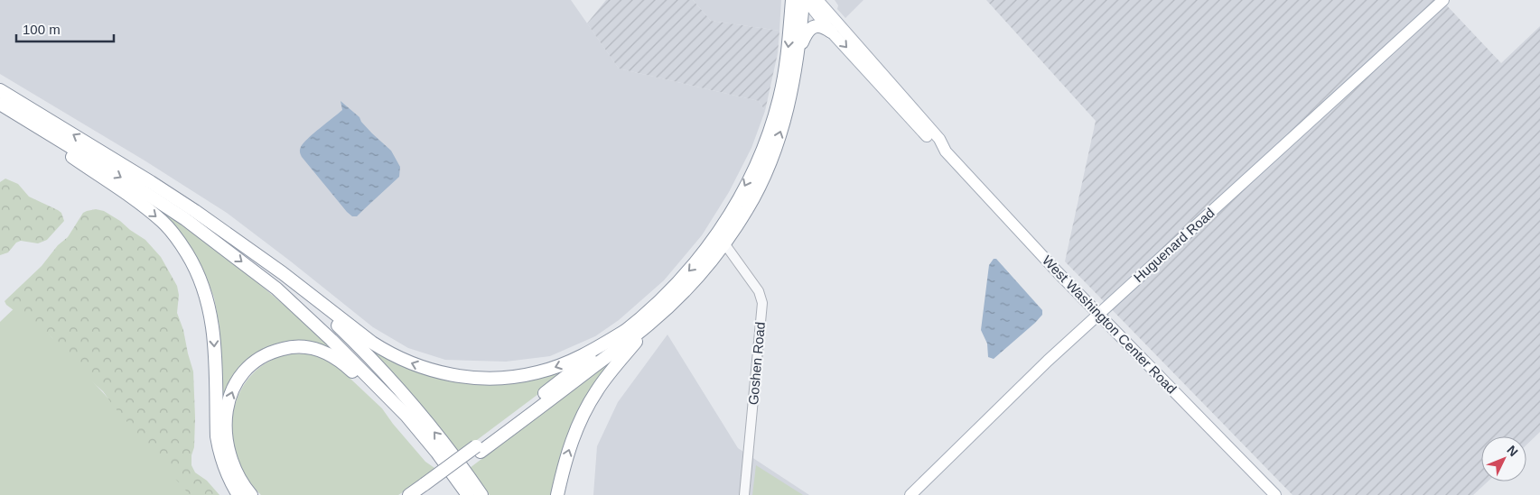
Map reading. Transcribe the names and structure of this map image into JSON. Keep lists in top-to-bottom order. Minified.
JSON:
{"streets":{"main road":["Huguenard Road","West Washington Center Road"],"street":["Goshen Road"]},"crossings":[["Huguenard Road","West Washington Center Road"]],"scale_bar":"100 m","north":"top right"}
